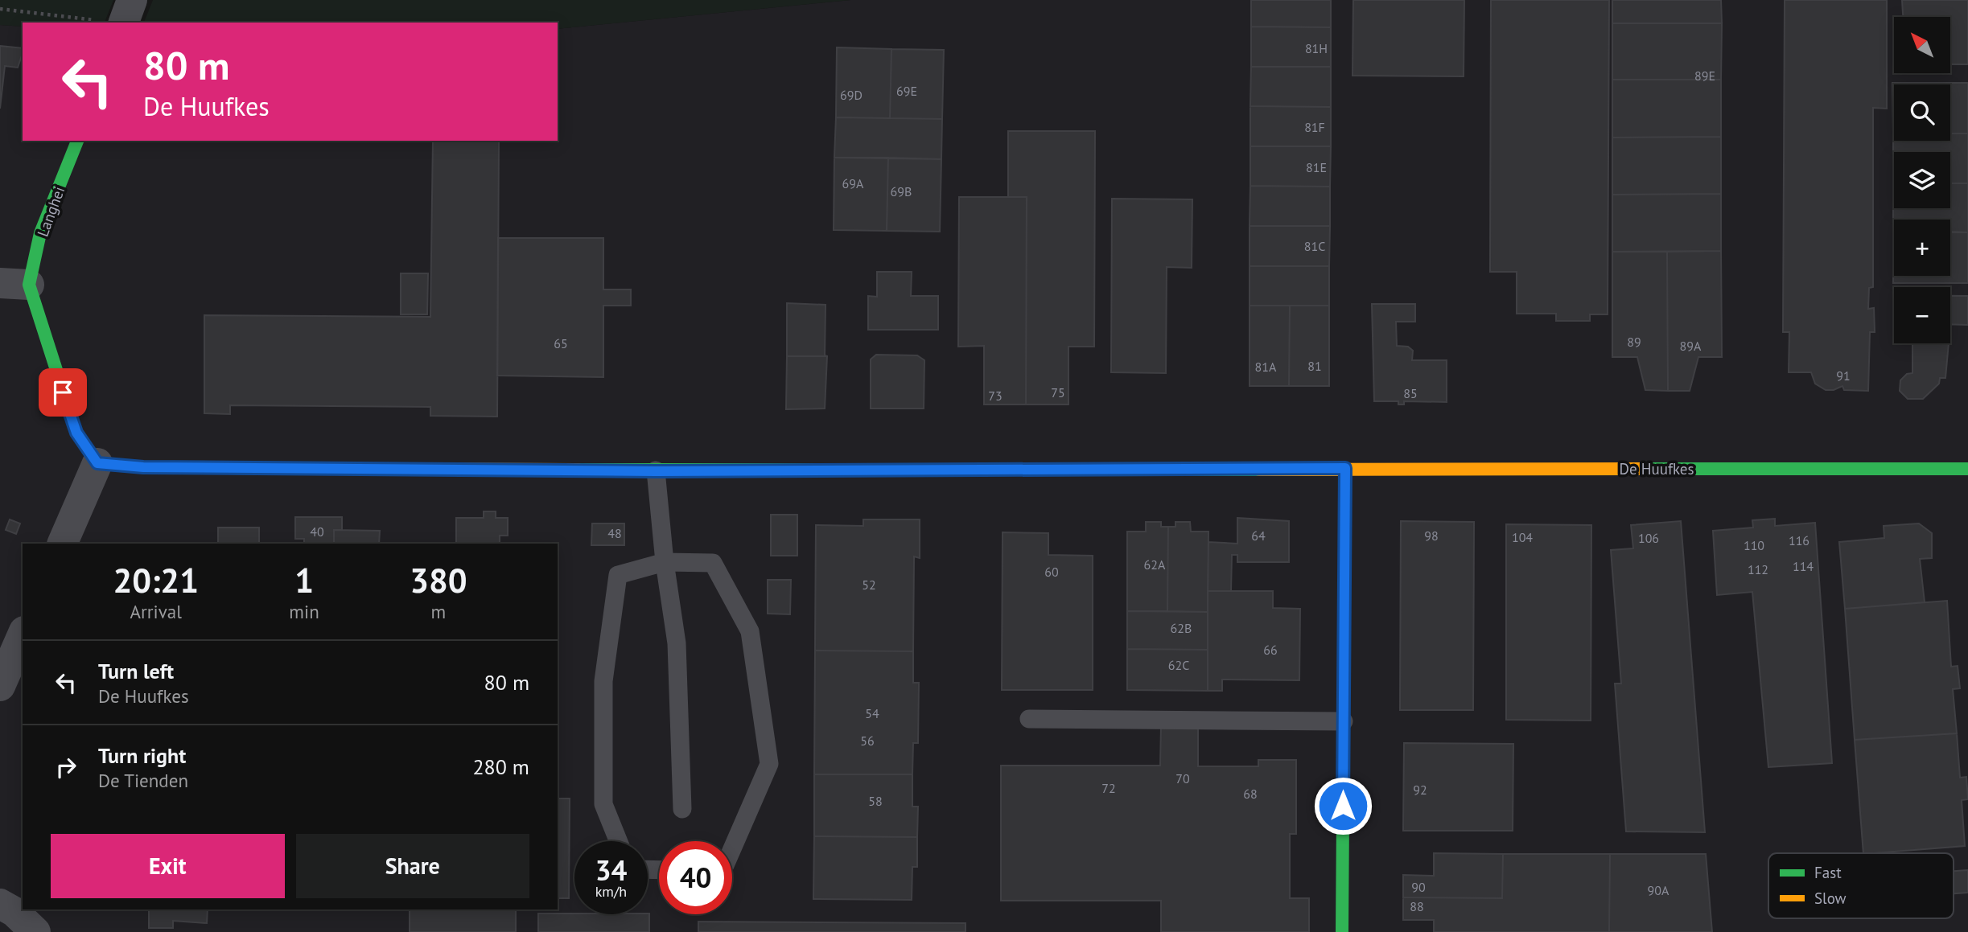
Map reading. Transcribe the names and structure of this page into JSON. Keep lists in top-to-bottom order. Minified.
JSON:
{"streets":{"street":["Langhei","De Huufkes"]},"house_numbers":["81H","89E","69E","69D","81F","81E","69A","69B","81C","89","65","89A","81","81A","91","75","85","73","40","48","64","98","104","106","116","110","62A","114","112","60","52","62B","66","62C","54","56","70","72","92","68","58","90","90A","88"],"legend":["Fast","Slow"],"north":"top left","page":{"map_buttons":["+","−"],"turn":["80 m","De Huufkes"],"eta":["20:21","Arrival","1","min","380","m"],"list":[{"name":"Turn left","note":"De Huufkes","value":"80 m"},{"name":"Turn right","note":"De Tienden","value":"280 m"}],"buttons":["Exit","Share"],"speed":"34 km/h","limit":"40"}}
